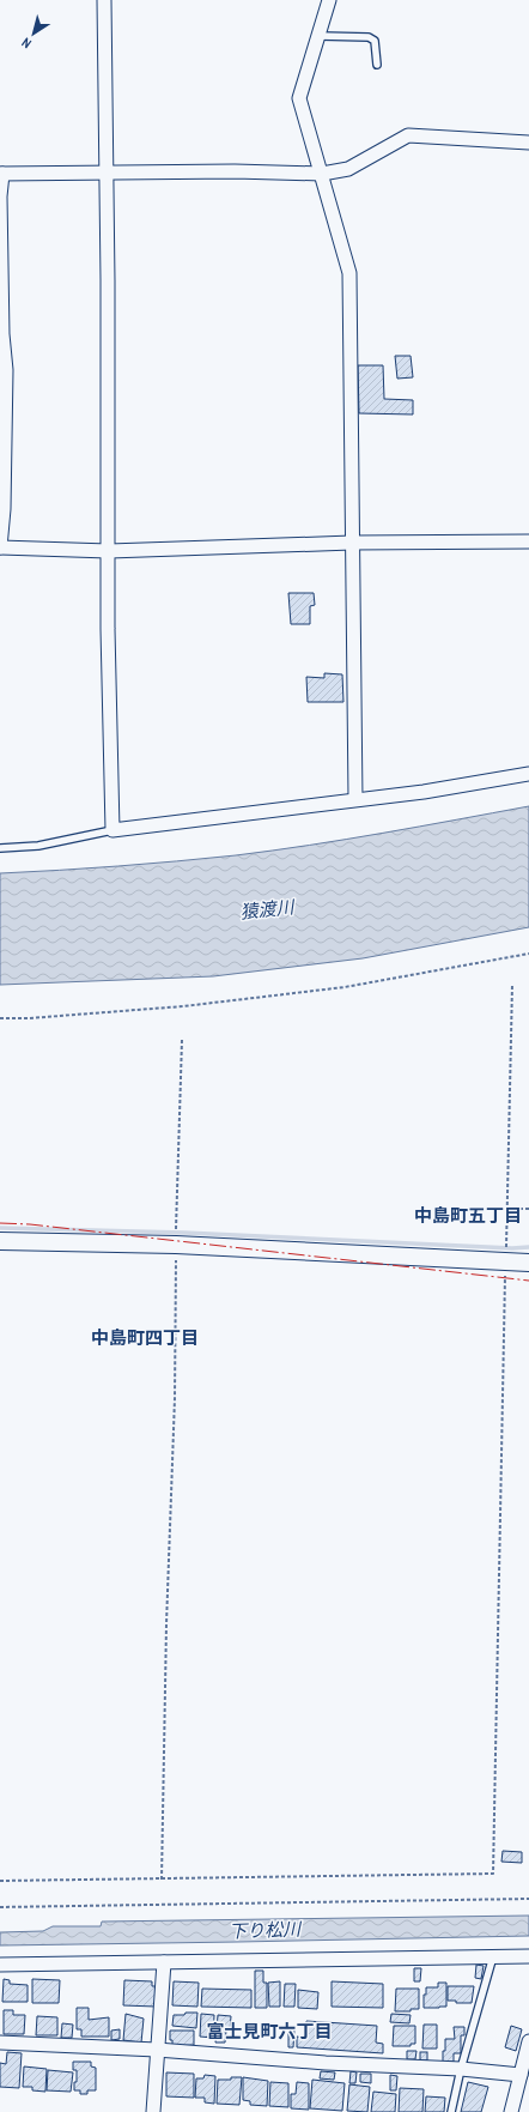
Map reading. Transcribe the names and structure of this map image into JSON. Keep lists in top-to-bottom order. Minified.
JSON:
{"districts":["中島町五丁目","中島町四丁目","富士見町六丁目"],"water":["猿渡川","下り松川"],"north":"bottom left"}
